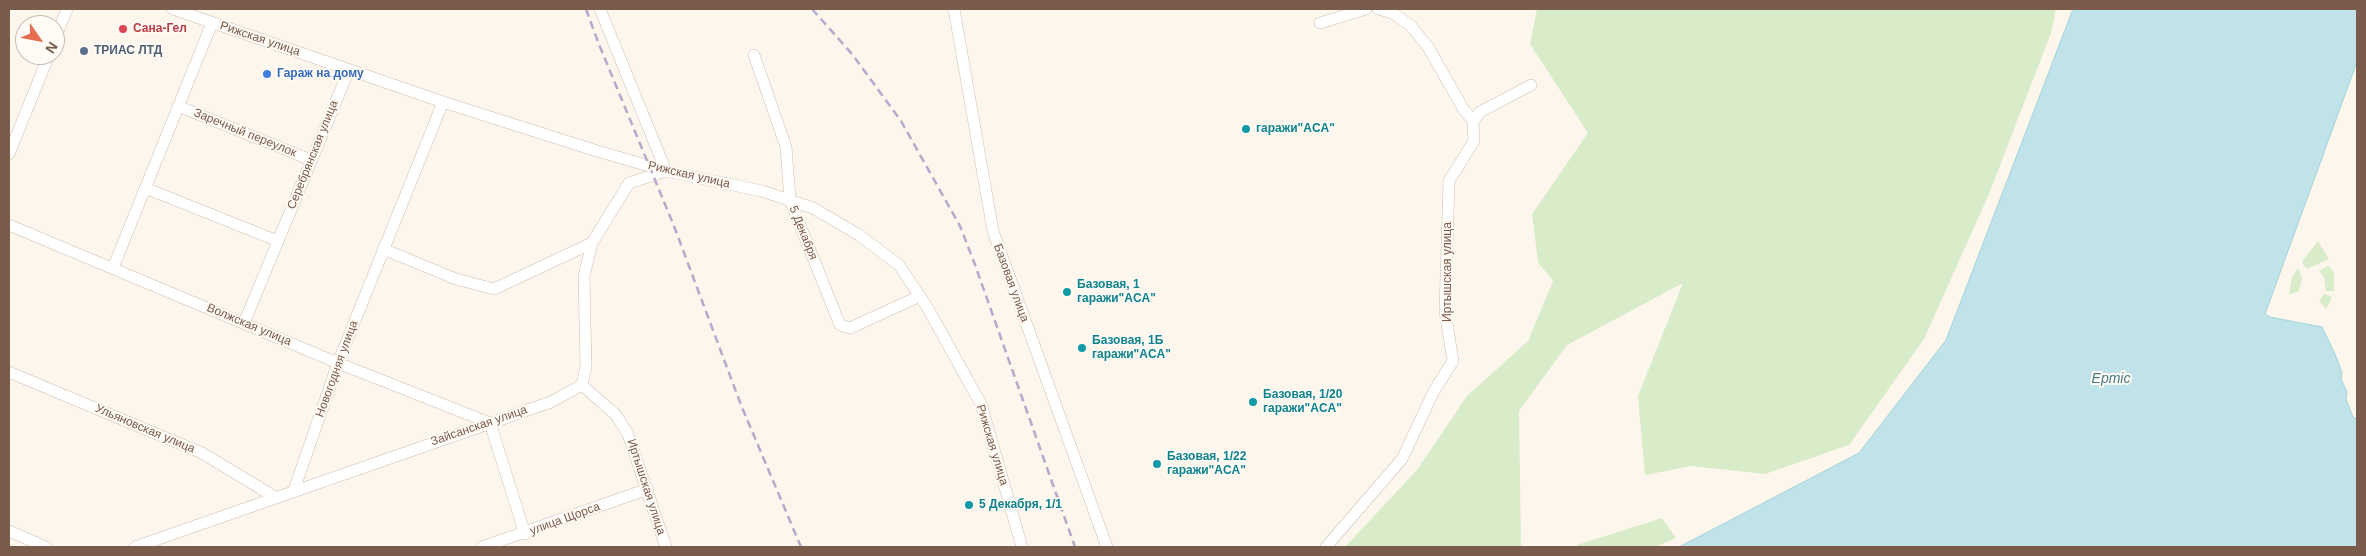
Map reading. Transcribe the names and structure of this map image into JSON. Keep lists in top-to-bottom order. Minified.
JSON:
{"streets":{"street":["Рижская улица","Заречный переулок","Серебрянская улица","5 Декабря","Иртышская улица","Базовая улица","Волжская улица","Новогодняя улица","Зайсанская улица","Ульяновская улица","улица Щорса"]},"crossings":[["Рижская улица","Серебрянская улица"],["Рижская улица","5 Декабря"],["Рижская улица","Новогодняя улица"],["Заречный переулок","Серебрянская улица"],["Серебрянская улица","Волжская улица"],["Иртышская улица","Зайсанская улица"],["Иртышская улица","улица Щорса"],["Волжская улица","Новогодняя улица"],["Волжская улица","Зайсанская улица"],["Новогодняя улица","Зайсанская улица"],["Зайсанская улица","Ульяновская улица"]],"water":["Ертіс"],"places":["Сана-Гел","ТРИАС ЛТД","Гараж на дому","гаражи\"ACА\"","Базовая, 1 гаражи\"ACА\"","Базовая, 1Б гаражи\"ACА\"","Базовая, 1/20 гаражи\"ACА\"","Базовая, 1/22 гаражи\"ACА\"","5 Декабря, 1/1"],"north":"bottom right"}
